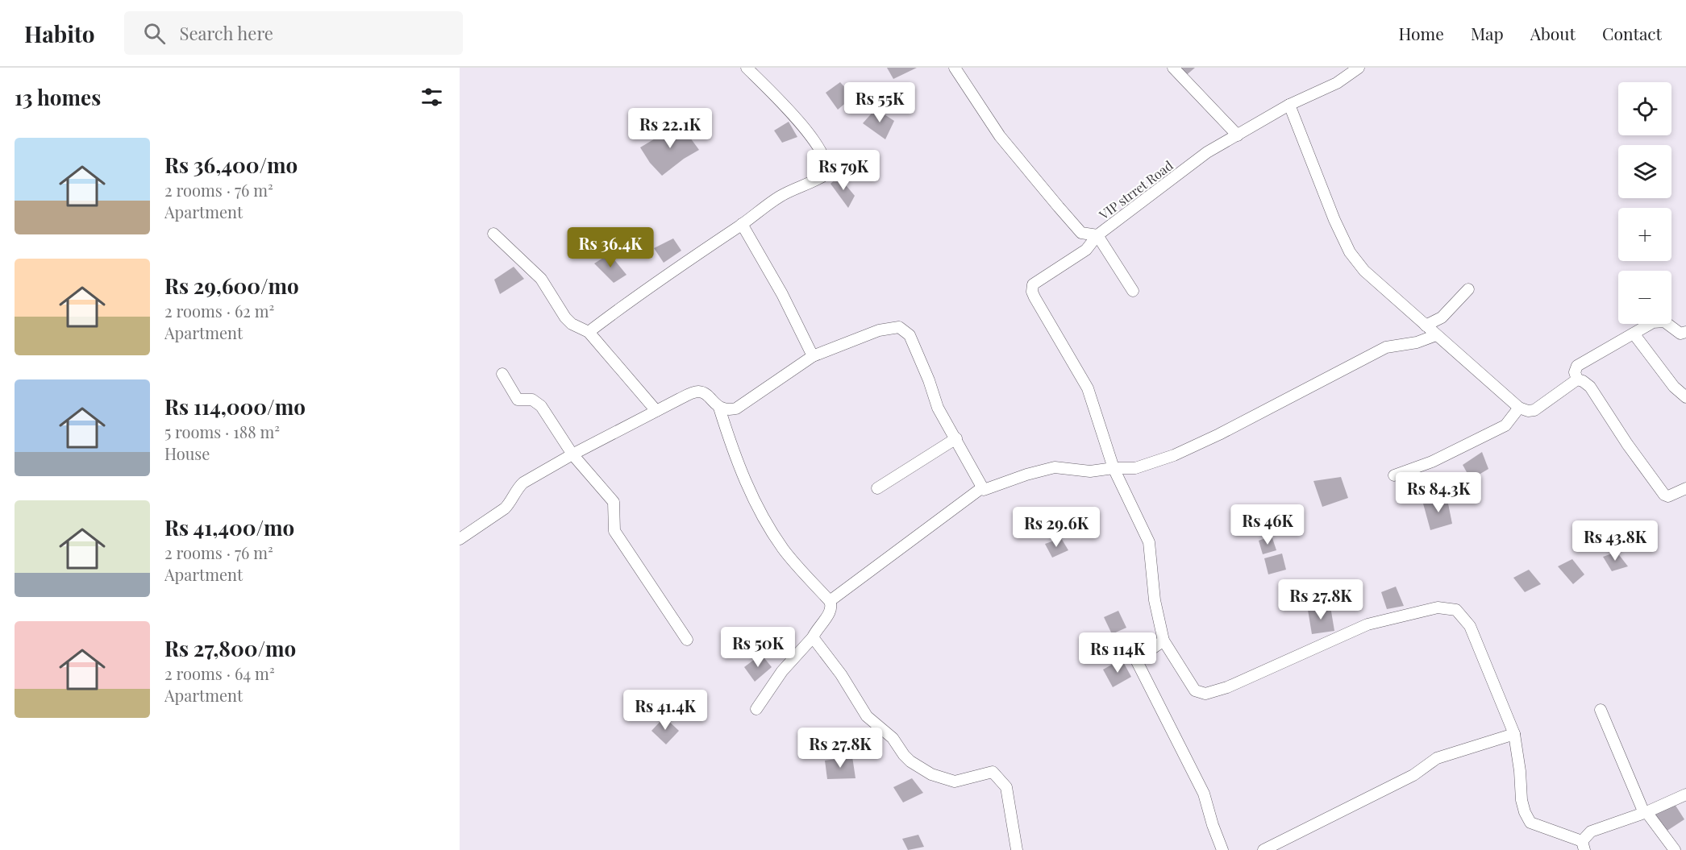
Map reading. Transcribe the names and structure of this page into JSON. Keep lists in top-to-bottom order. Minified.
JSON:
{"streets":{"street":["VIP strret Road"]},"page":{"header":"Habito","search":"Search here","nav":["Home","Map","About","Contact"],"heading":"13 homes","map_buttons":["+","−"],"price":["Rs 55K","Rs 22.1K","Rs 79K","Rs 36.4K","Rs 84.3K","Rs 46K","Rs 29.6K","Rs 43.8K","Rs 27.8K","Rs 50K","Rs 114K","Rs 41.4K","Rs 27.8K"],"list":[{"name":"Rs 36,400/mo","note":"2 rooms · 76 m² · Apartment"},{"name":"Rs 29,600/mo","note":"2 rooms · 62 m² · Apartment"},{"name":"Rs 114,000/mo","note":"5 rooms · 188 m² · House"},{"name":"Rs 41,400/mo","note":"2 rooms · 76 m² · Apartment"},{"name":"Rs 27,800/mo","note":"2 rooms · 64 m² · Apartment"}]}}
